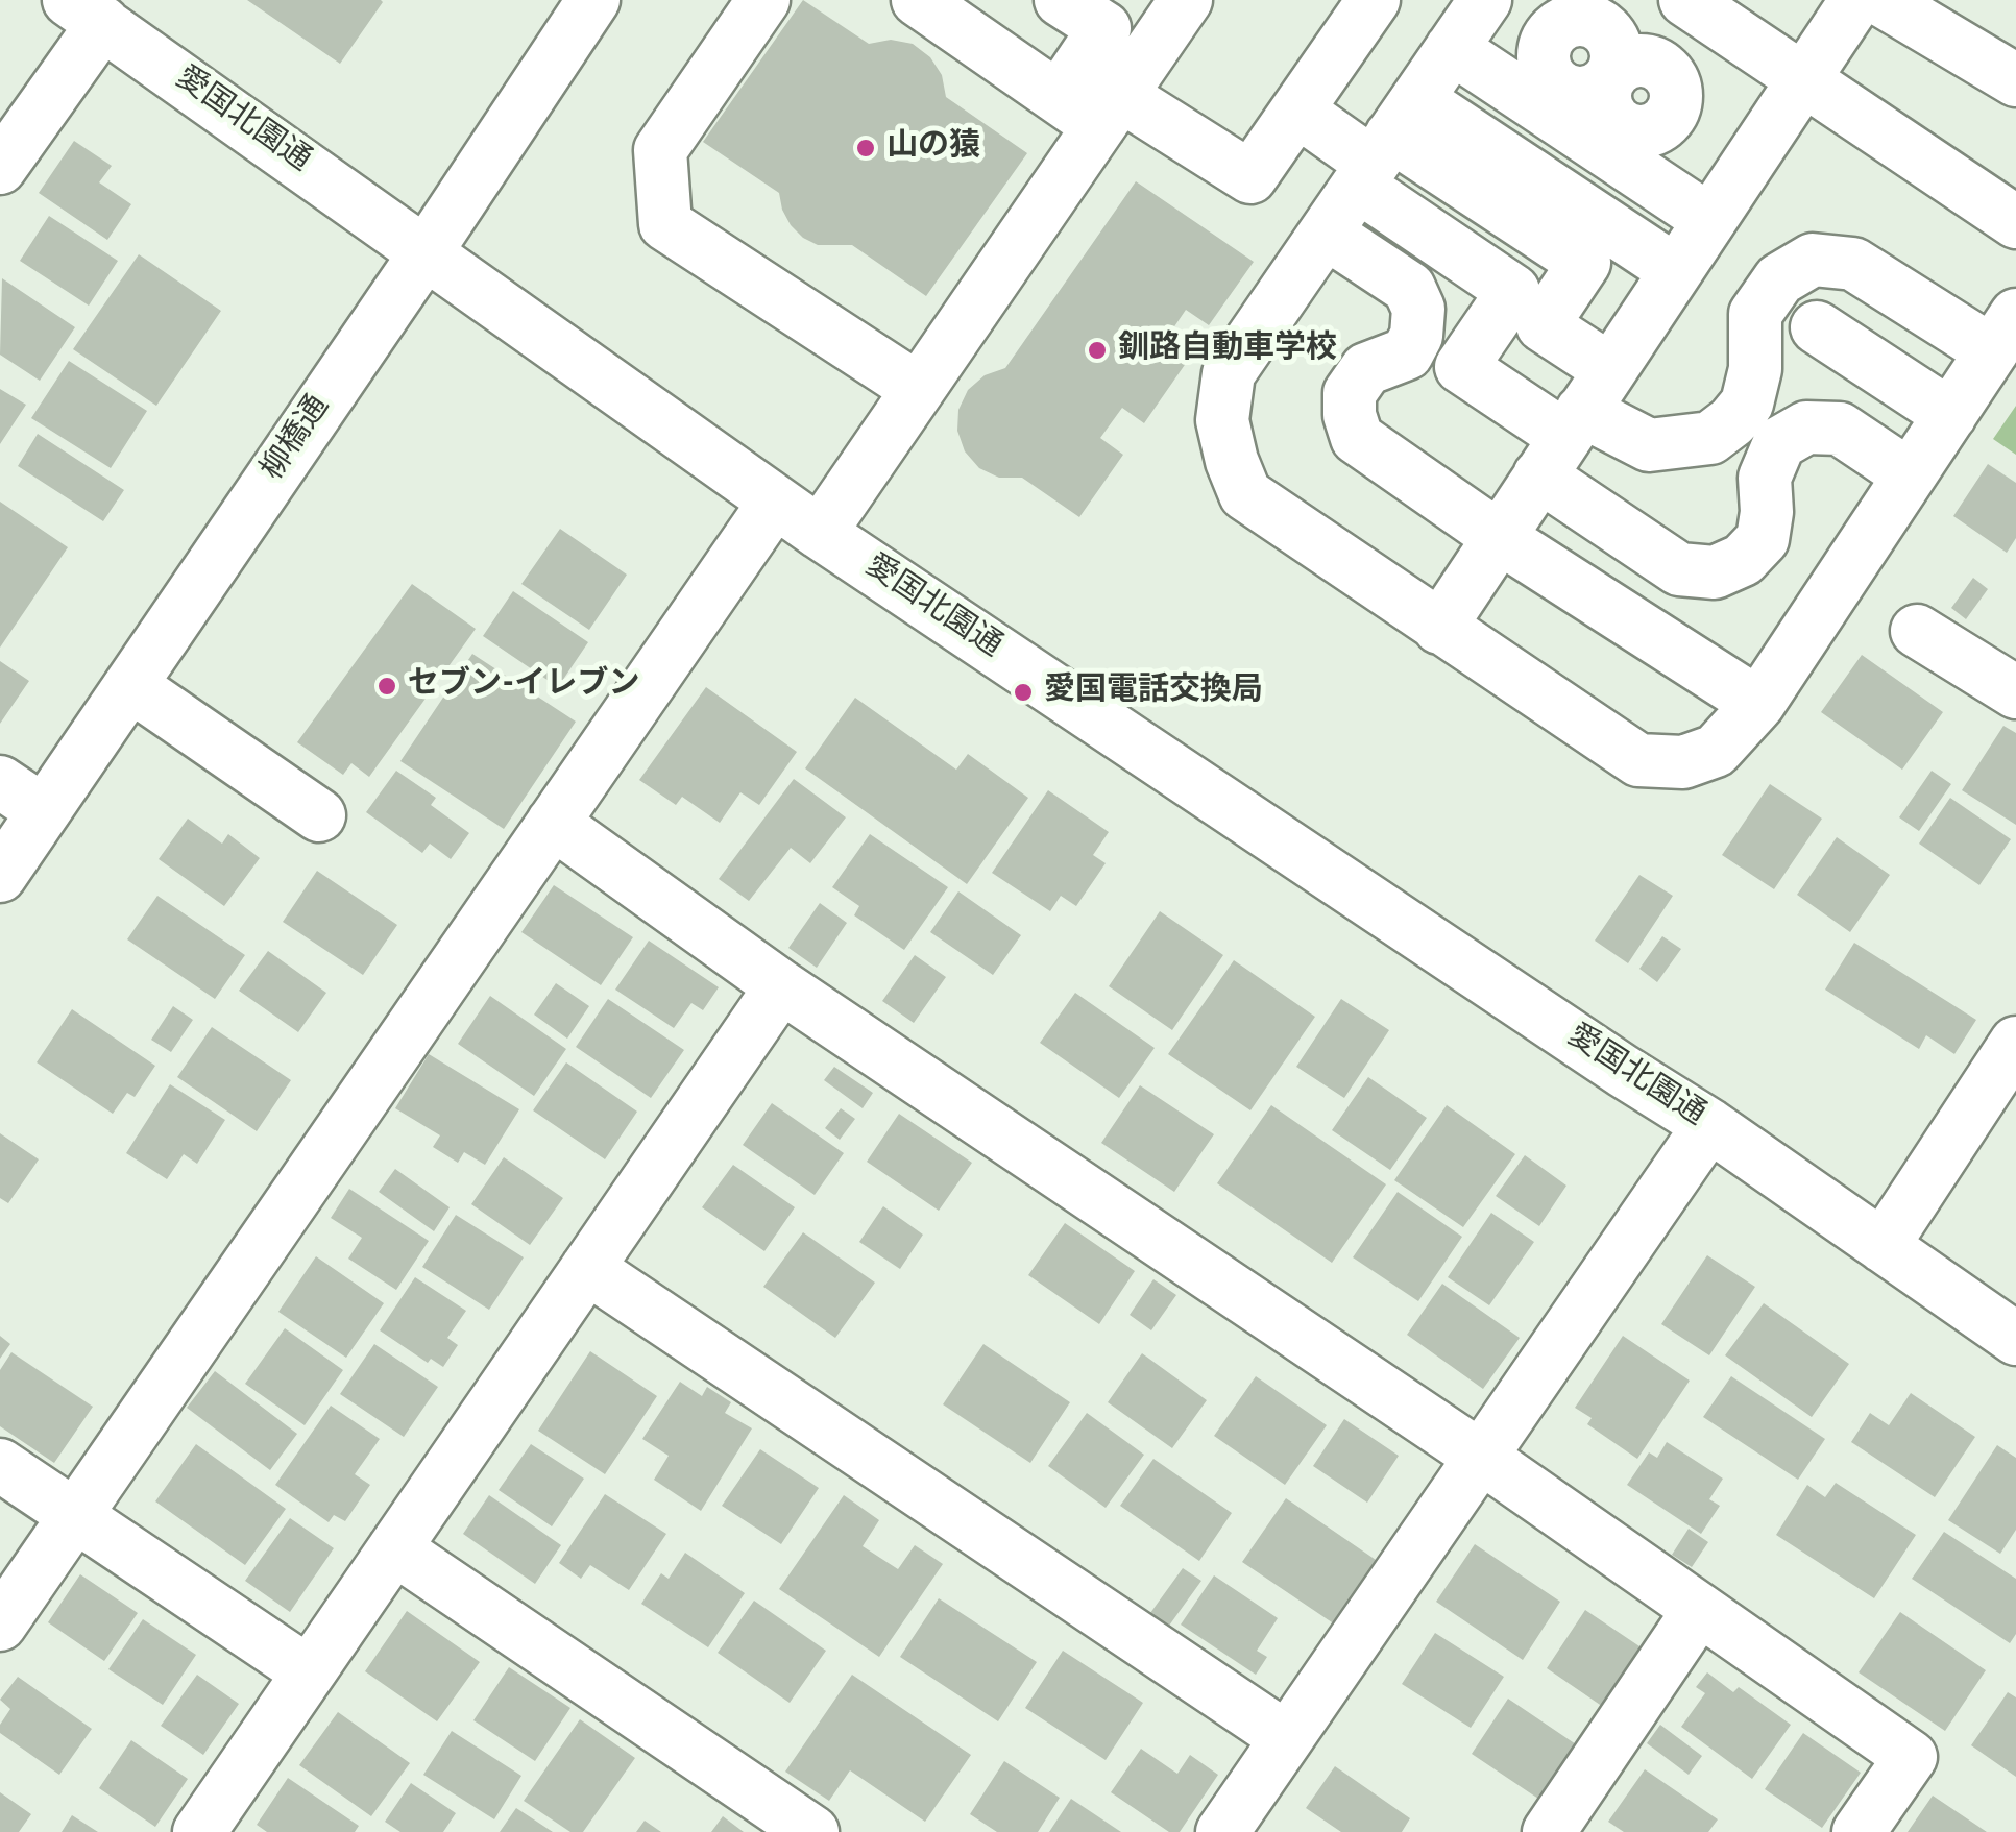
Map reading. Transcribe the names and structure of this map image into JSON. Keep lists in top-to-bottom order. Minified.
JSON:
{"streets":{"street":["愛国北園通","柳橋通"]},"crossings":[["愛国北園通","柳橋通"]],"places":["山の猿","釧路自動車学校","セブン-イレブン","愛国電話交換局"]}
